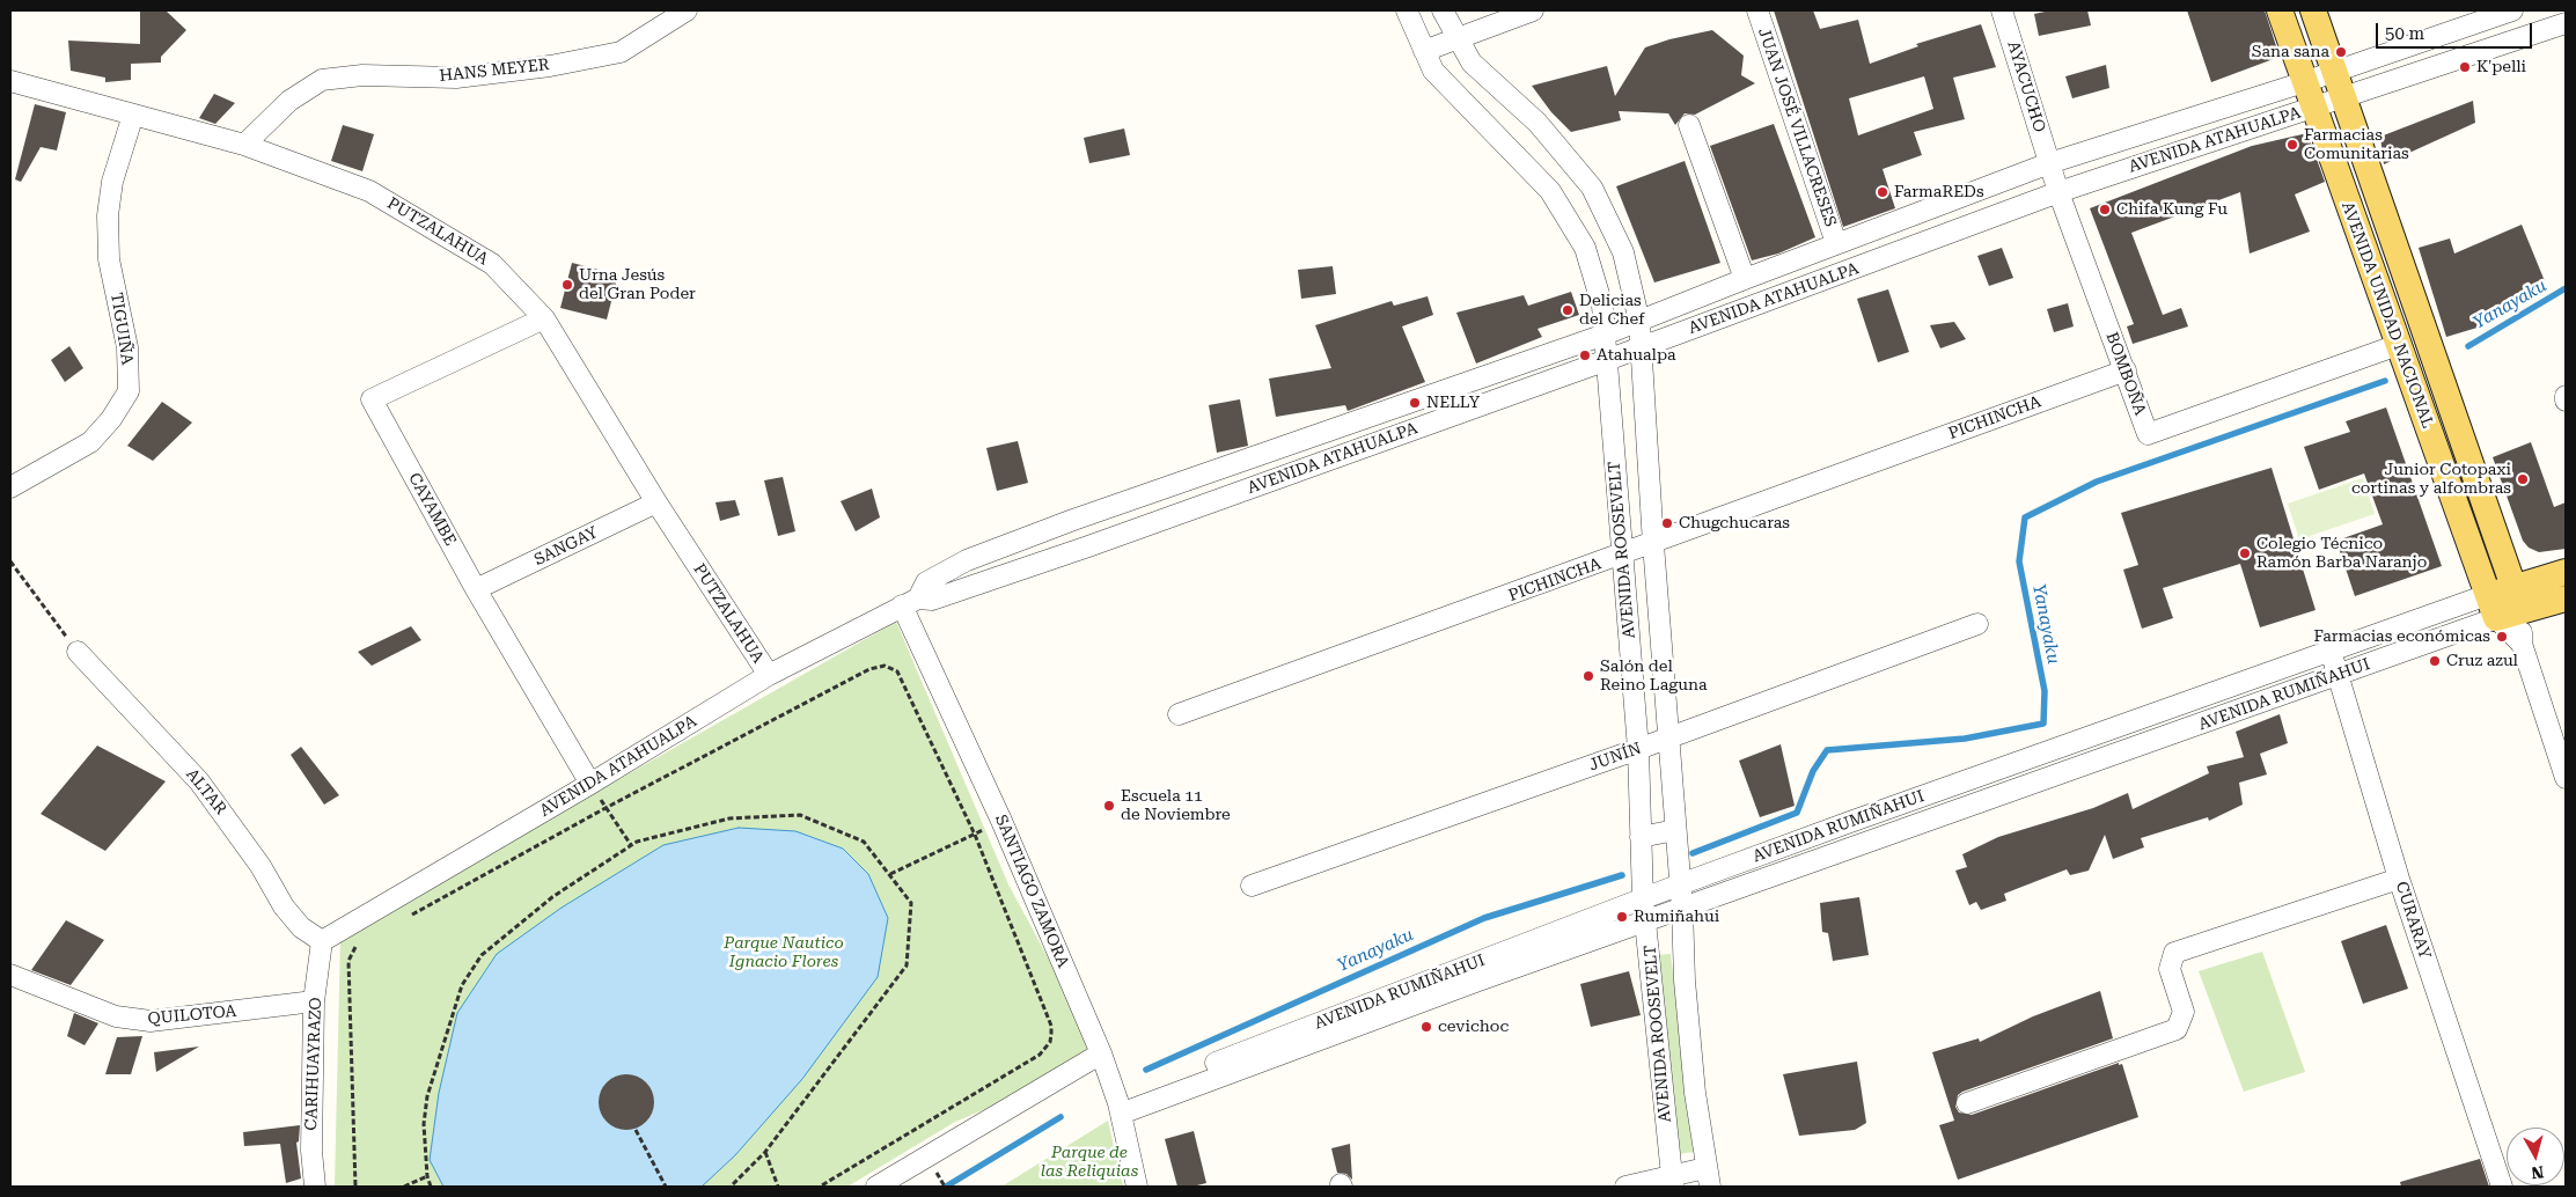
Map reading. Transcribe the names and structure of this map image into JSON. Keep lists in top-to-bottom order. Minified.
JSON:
{"streets":{"main road":["AVENIDA UNIDAD NACIONAL","AVENIDA RUMIÑAHUI"],"street":["HANS MEYER","AYACUCHO","JUAN JOSÉ VILLACRESES","AVENIDA ATAHUALPA","PUTZALAHUA","TIGUIÑA","BOMBOÑA","PICHINCHA","CAYAMBE","SANGAY","AVENIDA ROOSEVELT","JUNÍN","ALTAR","SANTIAGO ZAMORA","CURARAY","QUILOTOA","CARIHUAYRAZO"]},"crossings":[["HANS MEYER","PUTZALAHUA"],["AYACUCHO","AVENIDA ATAHUALPA"],["AYACUCHO","BOMBOÑA"],["JUAN JOSÉ VILLACRESES","AVENIDA ATAHUALPA"],["AVENIDA ATAHUALPA","PUTZALAHUA"],["AVENIDA ATAHUALPA","AVENIDA UNIDAD NACIONAL"],["AVENIDA ATAHUALPA","BOMBOÑA"],["AVENIDA ATAHUALPA","CAYAMBE"],["AVENIDA ATAHUALPA","AVENIDA ROOSEVELT"],["AVENIDA ATAHUALPA","ALTAR"],["AVENIDA ATAHUALPA","SANTIAGO ZAMORA"],["AVENIDA ATAHUALPA","CARIHUAYRAZO"],["PUTZALAHUA","TIGUIÑA"],["PUTZALAHUA","CAYAMBE"],["PUTZALAHUA","SANGAY"],["AVENIDA UNIDAD NACIONAL","BOMBOÑA"],["AVENIDA UNIDAD NACIONAL","AVENIDA RUMIÑAHUI"],["BOMBOÑA","PICHINCHA"],["PICHINCHA","AVENIDA ROOSEVELT"],["CAYAMBE","SANGAY"],["AVENIDA ROOSEVELT","AVENIDA RUMIÑAHUI"],["AVENIDA ROOSEVELT","JUNÍN"],["AVENIDA RUMIÑAHUI","SANTIAGO ZAMORA"],["AVENIDA RUMIÑAHUI","CURARAY"],["ALTAR","CARIHUAYRAZO"],["QUILOTOA","CARIHUAYRAZO"]],"water":["Yanayaku"],"parks":["Parque Nautico Ignacio Flores","Parque de las Reliquias"],"places":["Sana sana","K'pelli","Farmacias Comunitarias","FarmaREDs","Chifa Kung Fu","Urna Jesús del Gran Poder","Delicias del Chef","Atahualpa","NELLY","Junior Cotopaxi cortinas y alfombras","Chugchucaras","Colegio Técnico Ramón Barba Naranjo","Farmacias económicas","Cruz azul","Salón del Reino Laguna","Escuela 11 de Noviembre","Rumiñahui","cevichoc"],"scale_bar":"50 m","north":"bottom"}
